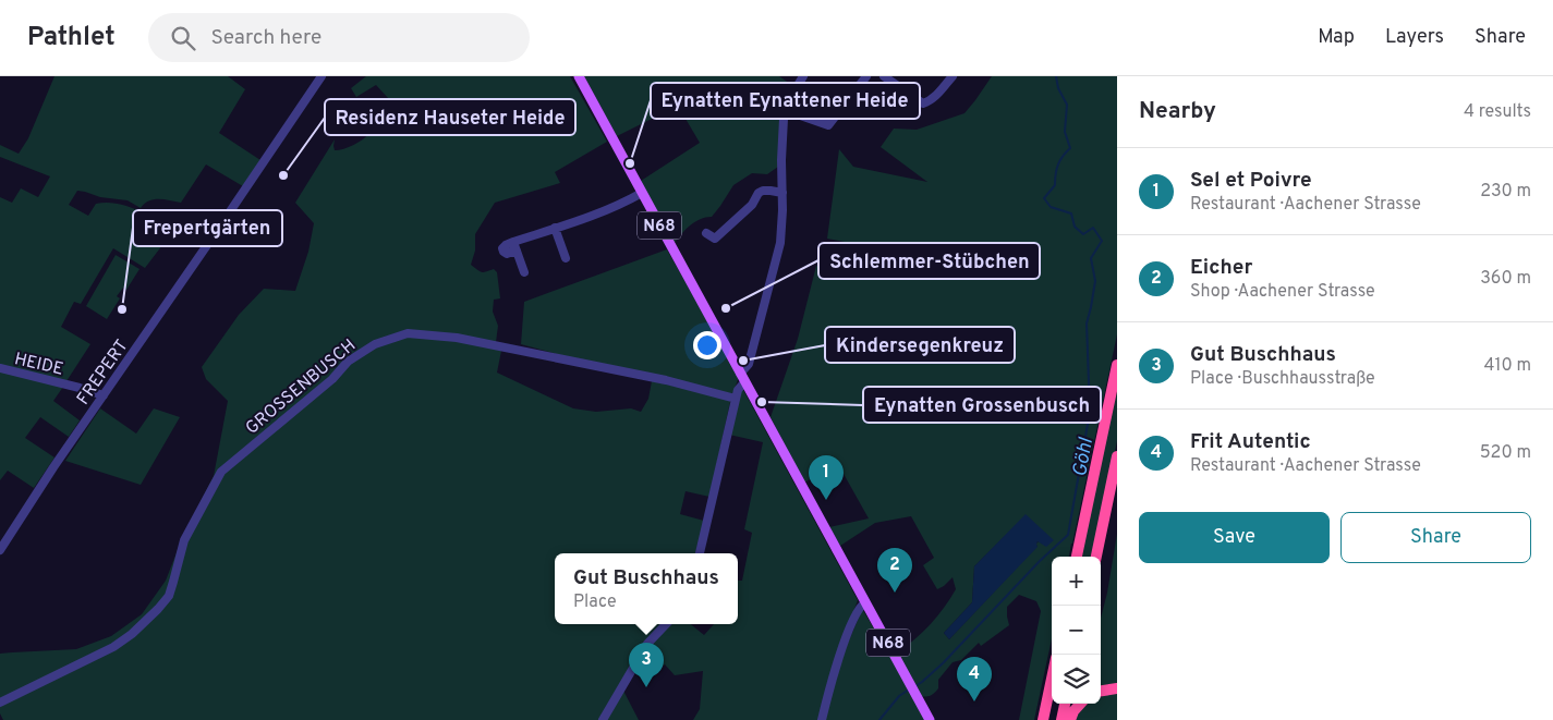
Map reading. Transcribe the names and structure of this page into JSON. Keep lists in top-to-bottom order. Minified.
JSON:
{"streets":{"main road":["N68"],"street":["HEIDE","FREPERT","GROSSENBUSCH"]},"crossings":[["HEIDE","FREPERT"]],"water":["Göhl"],"places":["Eynatten Eynattener Heide","Residenz Hauseter Heide","Schlemmer-Stübchen","Frepertgärten","Kindersegenkreuz","Eynatten Grossenbusch"],"page":{"header":"Pathlet","search":"Search here","nav":["Map","Layers","Share"],"heading":["Nearby","4 results"],"list":[{"mark":"1","name":"Sel et Poivre","note":"Restaurant · Aachener Strasse","value":"230 m"},{"mark":"2","name":"Eicher","note":"Shop · Aachener Strasse","value":"360 m"},{"mark":"3","name":"Gut Buschhaus","note":"Place · Buschhausstraße","value":"410 m"},{"mark":"4","name":"Frit Autentic","note":"Restaurant · Aachener Strasse","value":"520 m"}],"pins":["1","2","3","4"],"buttons":["Save","Share"],"popup":["Gut Buschhaus","Place"],"map_buttons":["+","−"]}}
